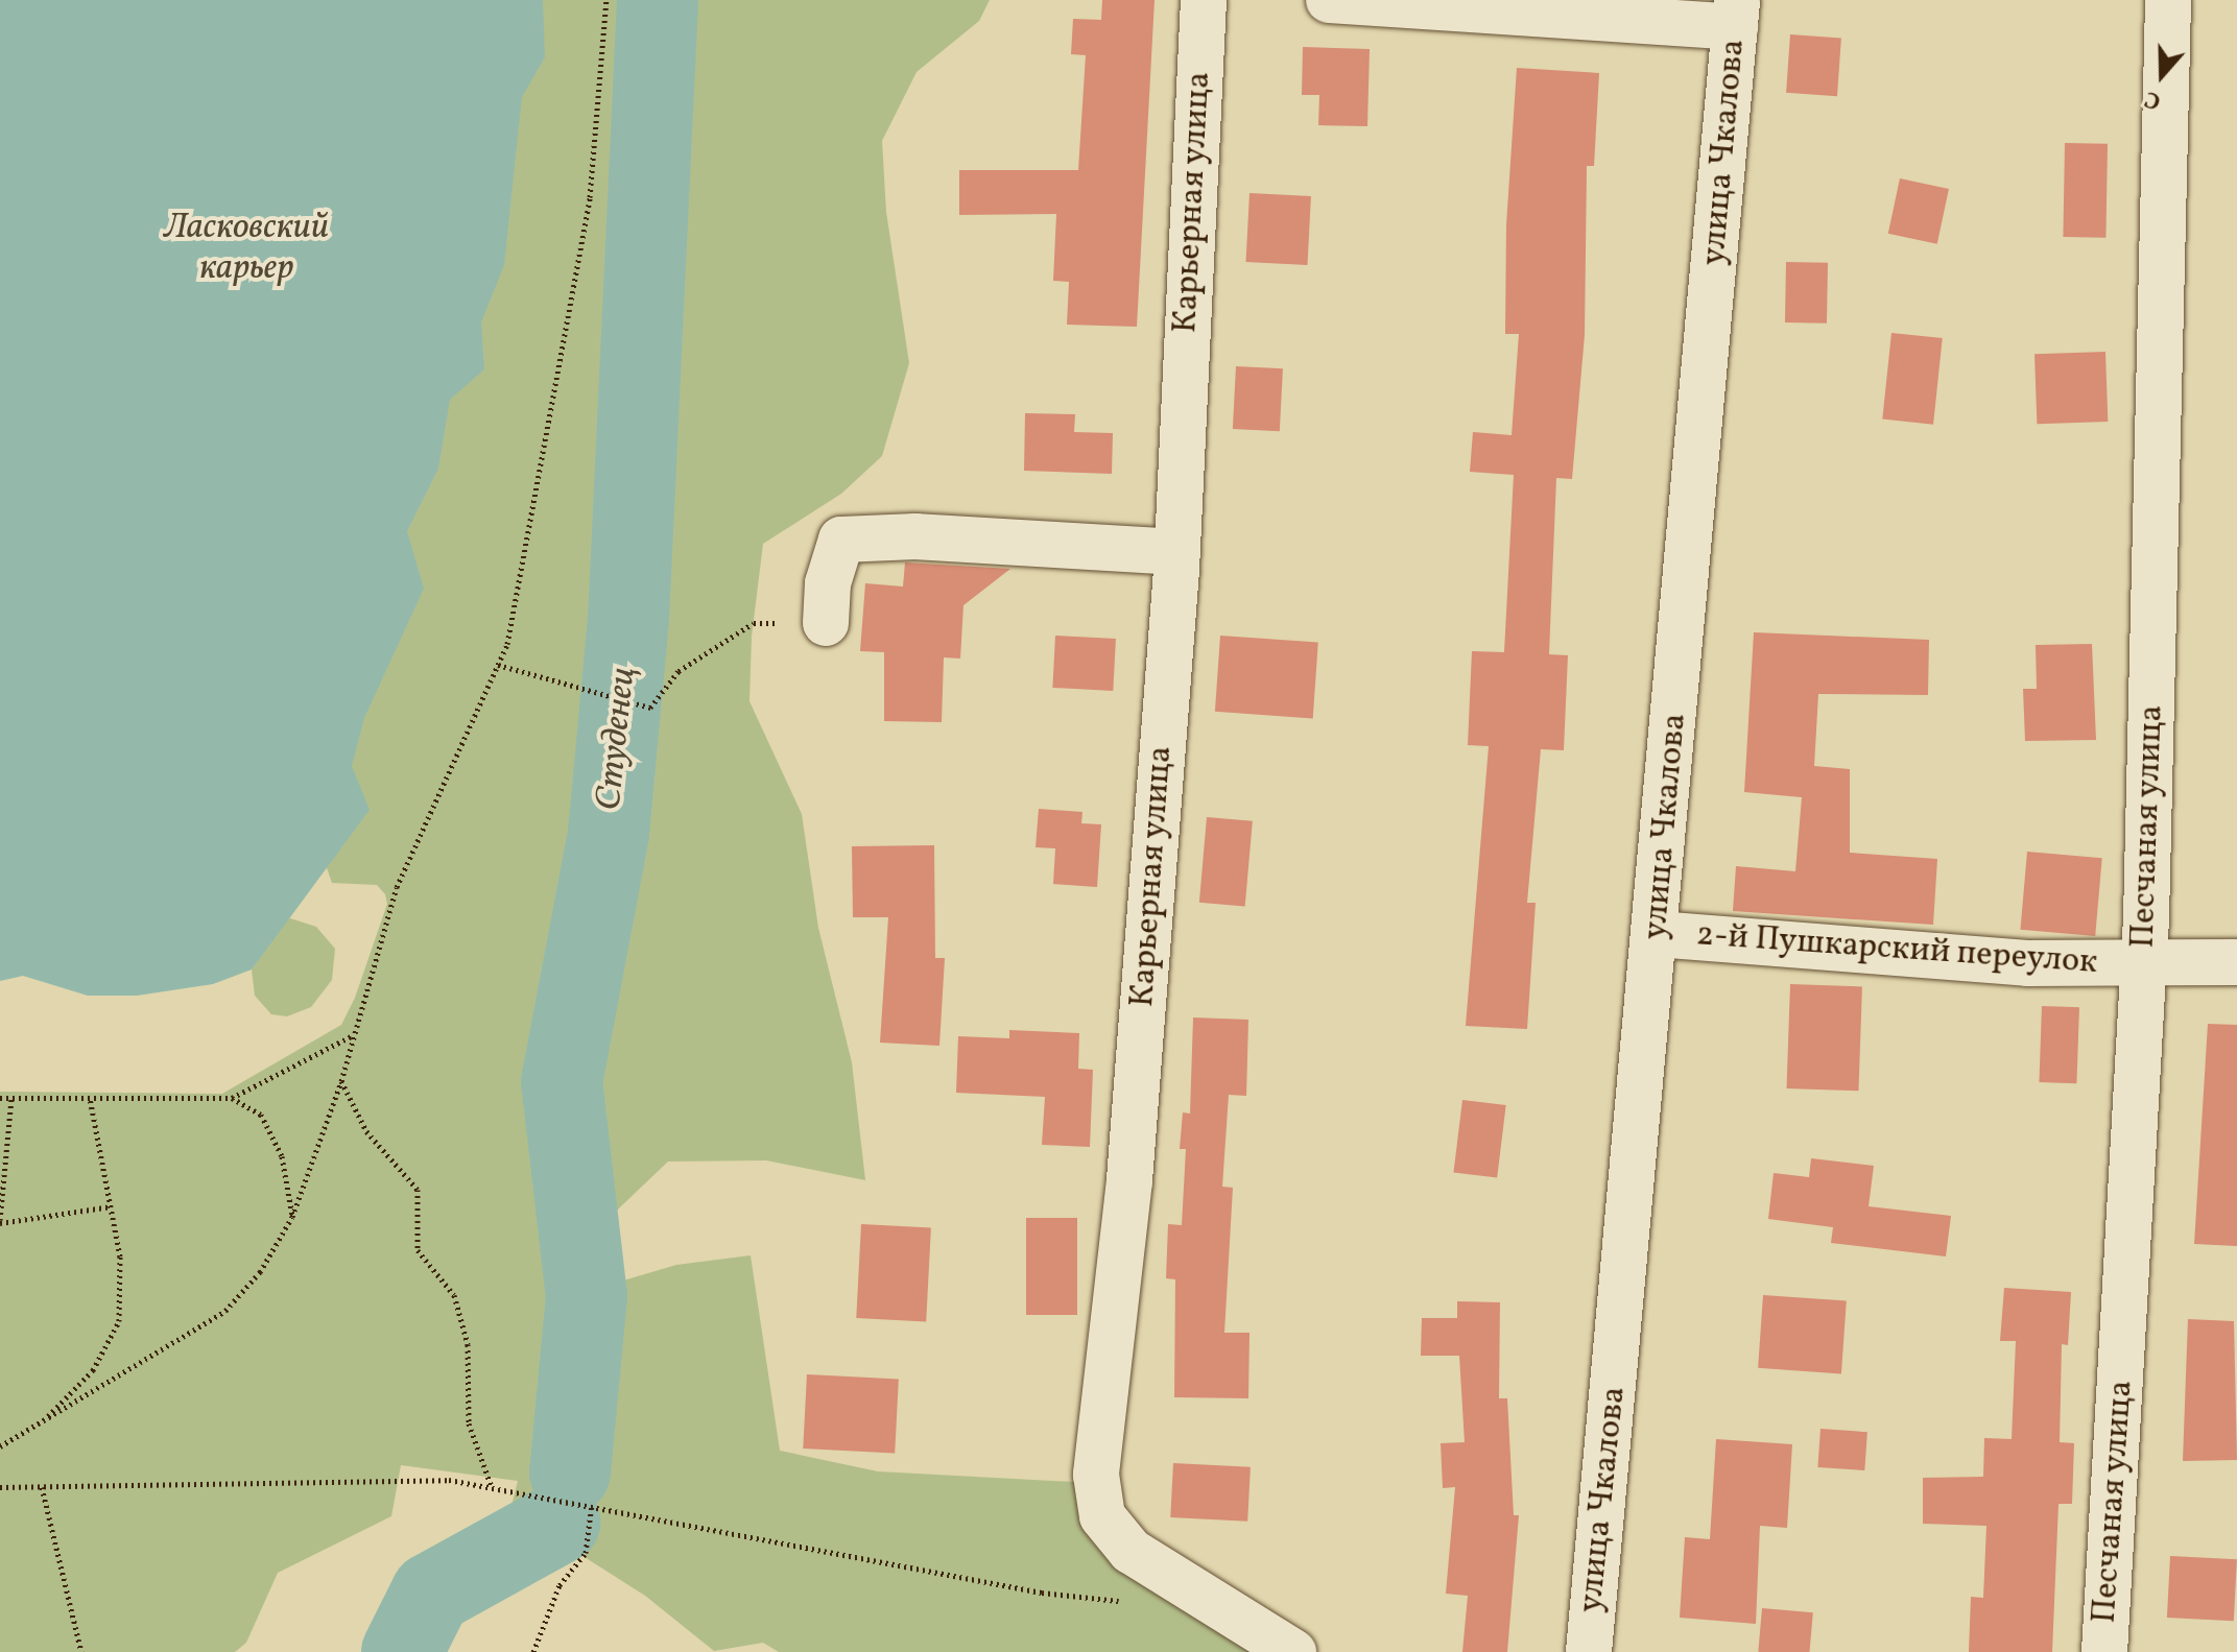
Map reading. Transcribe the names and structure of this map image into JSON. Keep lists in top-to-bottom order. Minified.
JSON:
{"streets":{"street":["улица Чкалова","Карьерная улица","Песчаная улица","2-й Пушкарский переулок"]},"crossings":[["улица Чкалова","2-й Пушкарский переулок"],["Песчаная улица","2-й Пушкарский переулок"]],"water":["Ласковский карьер","Студенец"],"north":"bottom"}
